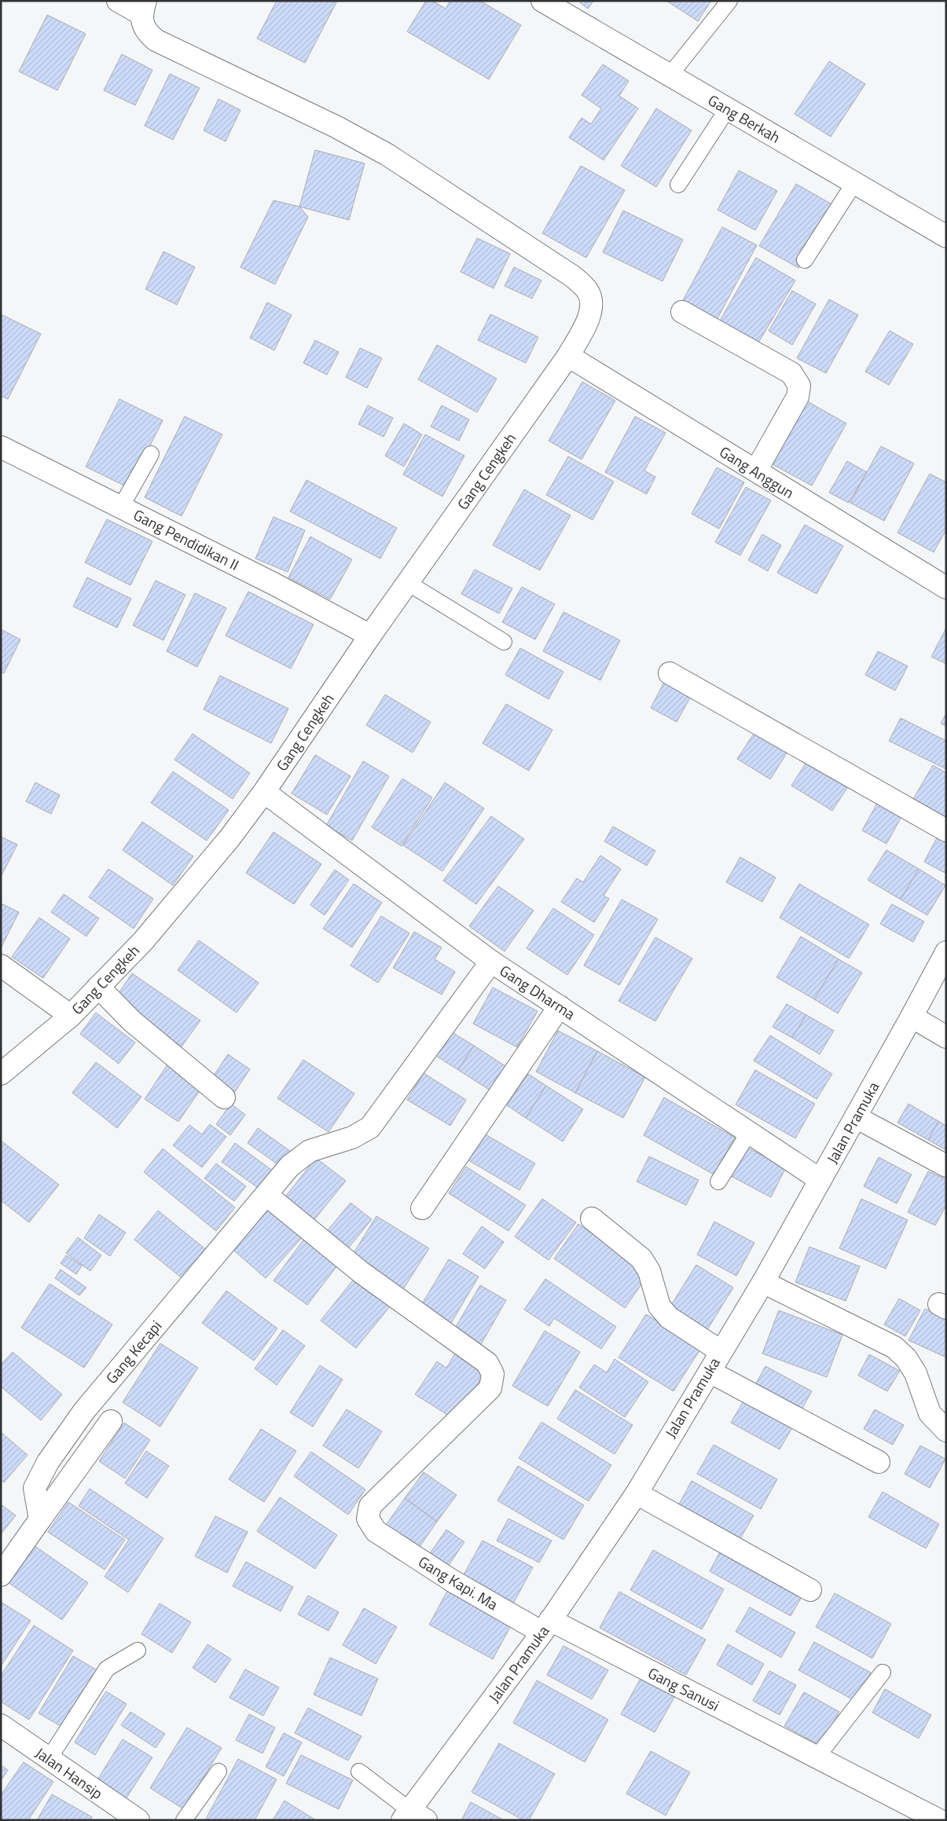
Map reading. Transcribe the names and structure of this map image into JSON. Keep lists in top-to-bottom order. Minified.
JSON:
{"streets":{"street":["Gang Berkah","Gang Cengkeh","Gang Anggun","Gang Pendidikan II","Gang Dharma","Jalan Pramuka","Gang Kecapi","Gang Kapi. Ma","Gang Sanusi","Jalan Hansip"]},"crossings":[["Gang Cengkeh","Gang Anggun"],["Gang Cengkeh","Gang Pendidikan II"],["Gang Cengkeh","Gang Dharma"],["Gang Dharma","Jalan Pramuka"],["Gang Dharma","Gang Kecapi"],["Jalan Pramuka","Gang Kapi. Ma"],["Jalan Pramuka","Gang Sanusi"],["Gang Kecapi","Gang Kapi. Ma"],["Gang Kapi. Ma","Gang Sanusi"]]}
